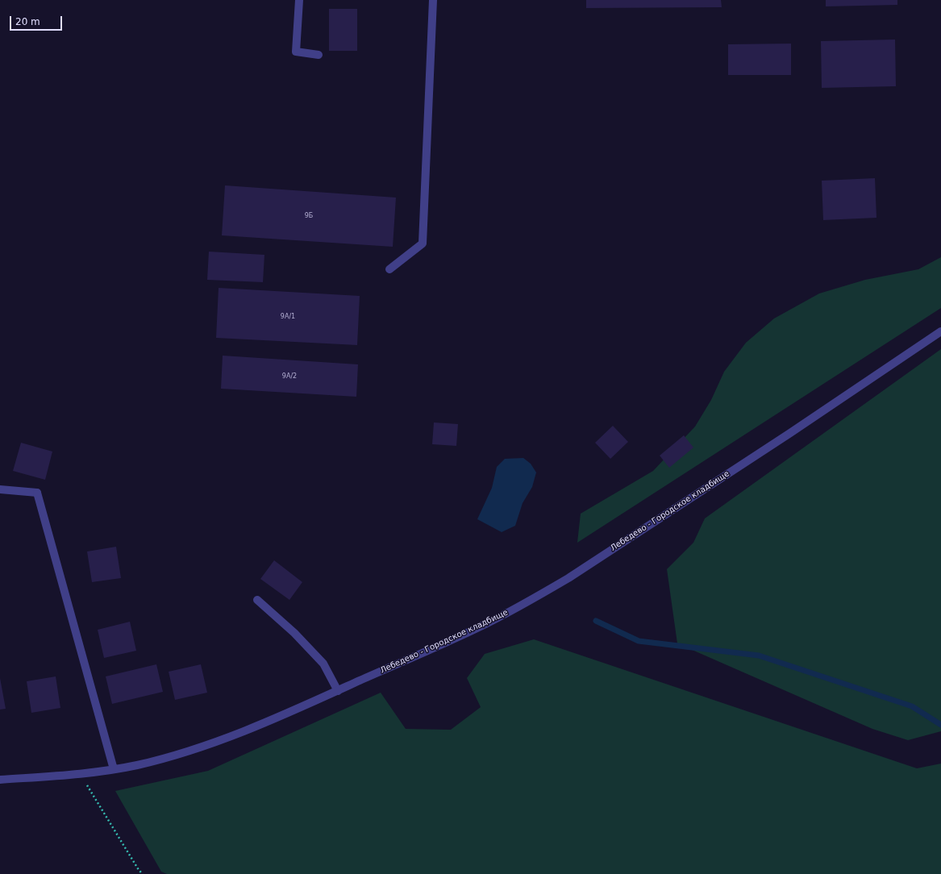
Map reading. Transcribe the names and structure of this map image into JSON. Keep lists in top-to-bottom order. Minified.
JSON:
{"streets":{"street":["Лебедево - Городское кладбище"]},"house_numbers":["9Б","9А/1","9А/2"],"scale_bar":"20 m"}
